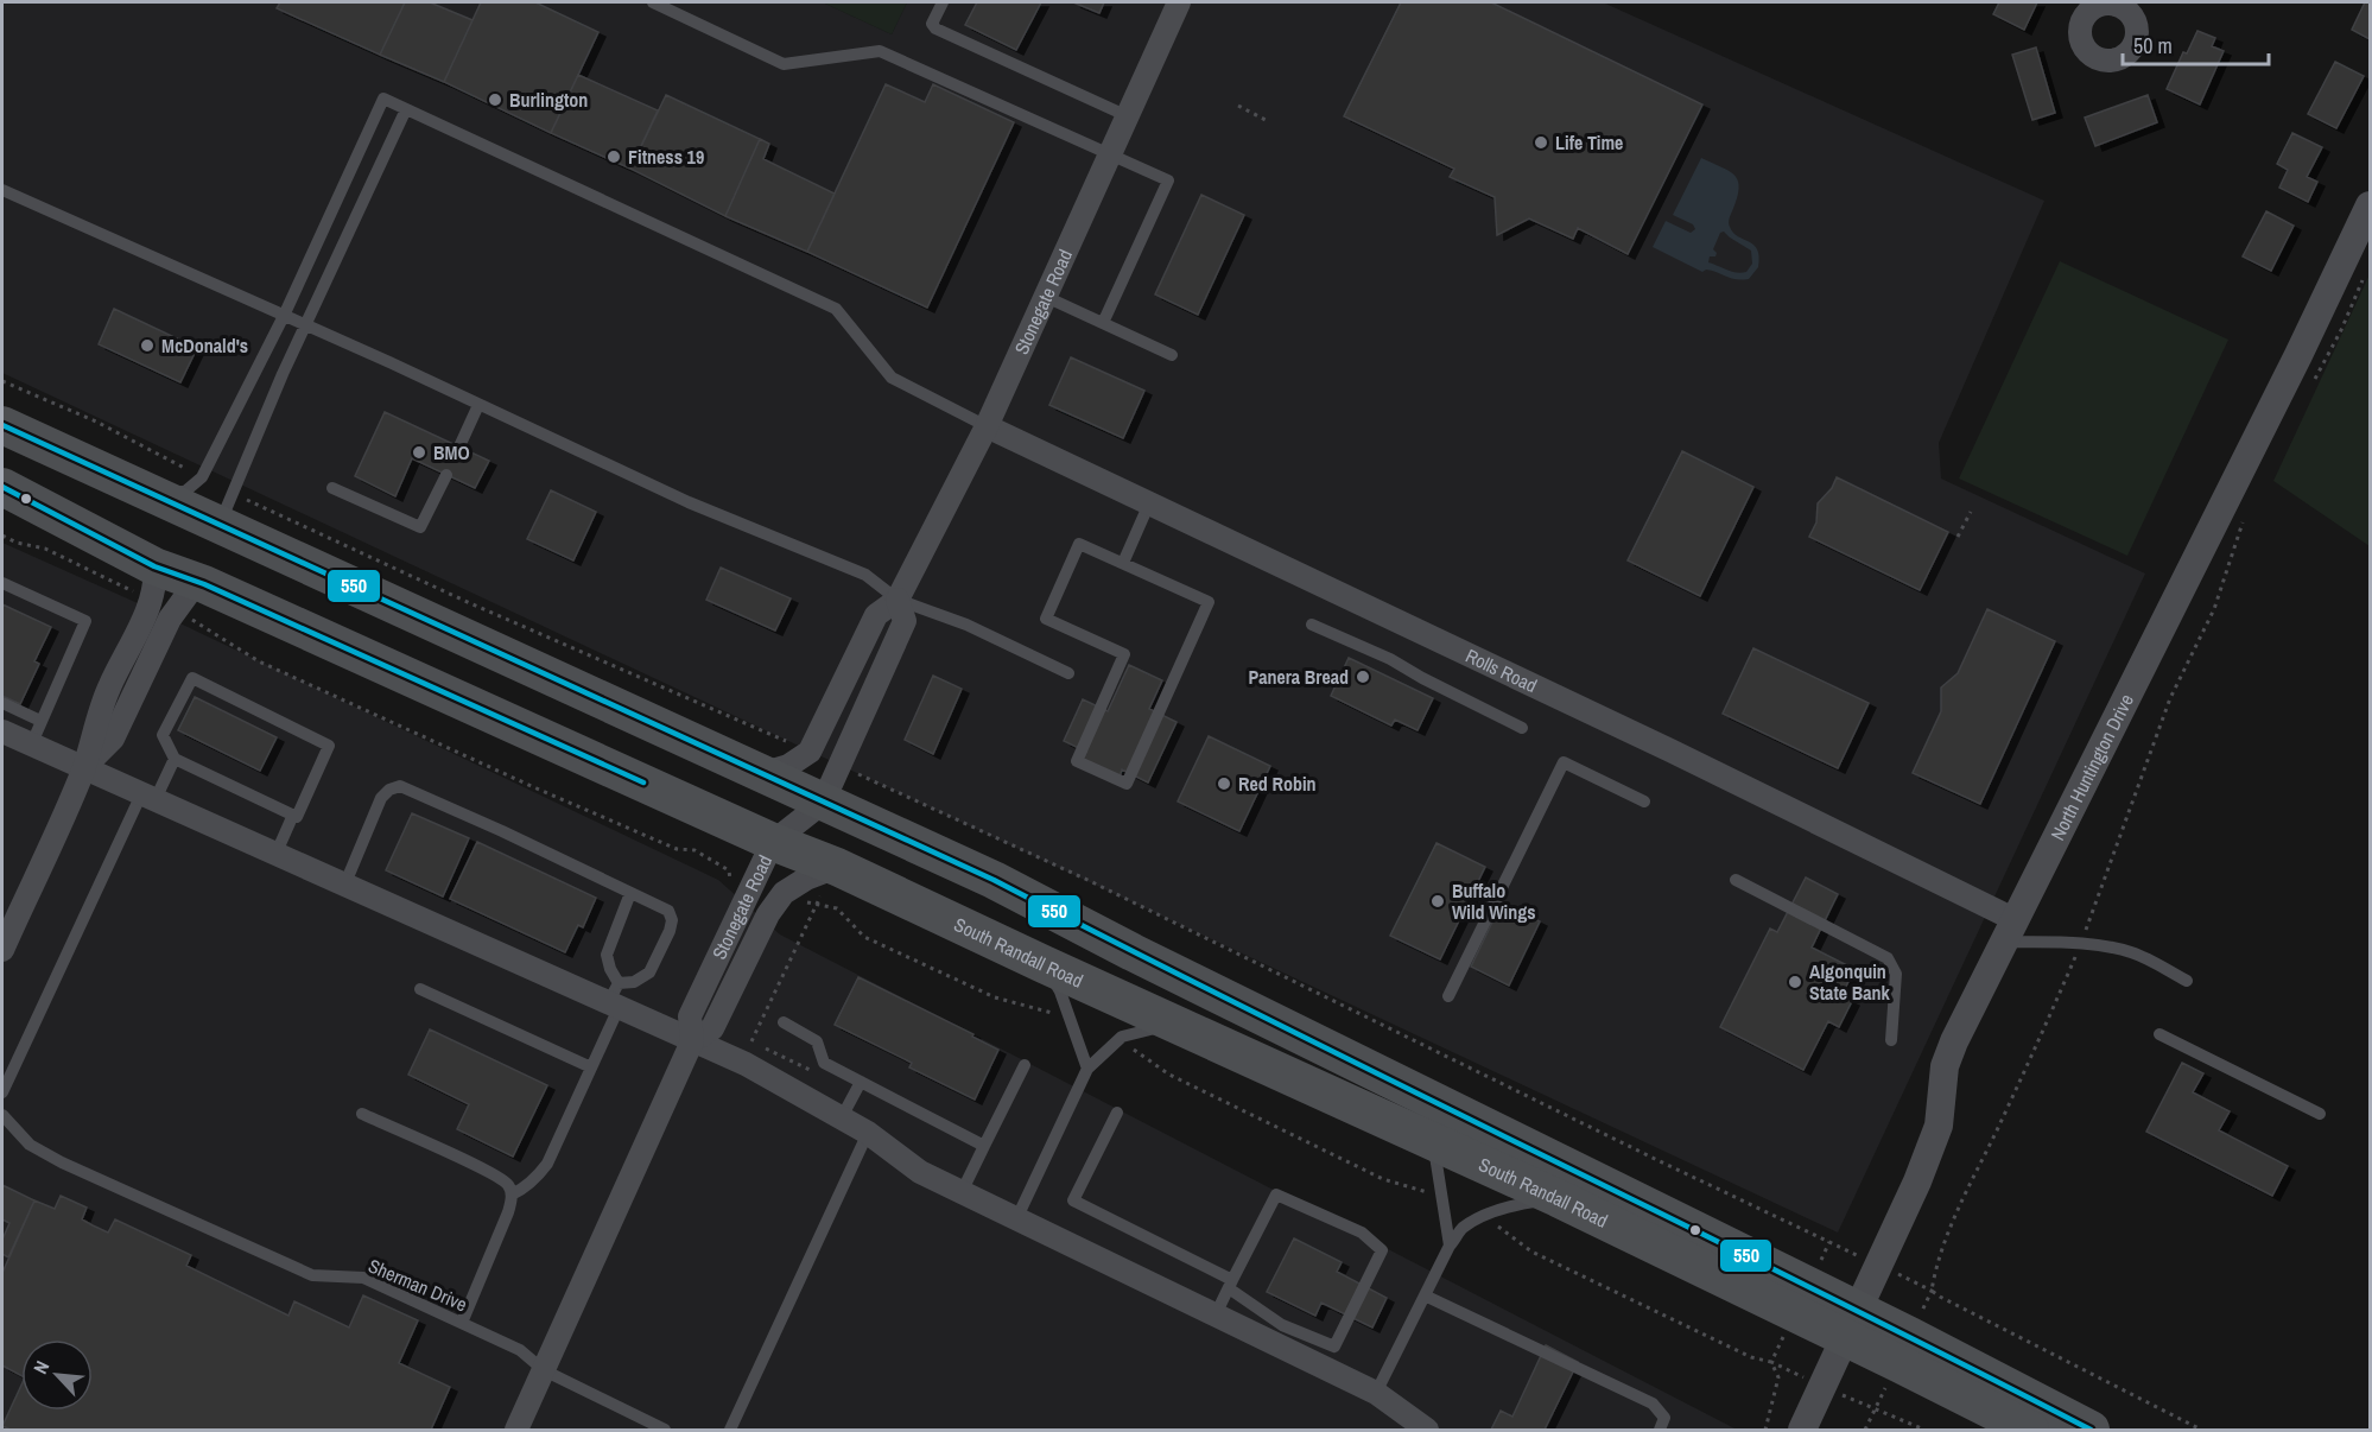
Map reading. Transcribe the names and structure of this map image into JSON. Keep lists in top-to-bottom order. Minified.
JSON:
{"streets":{"main road":["South Randall Road"],"street":["Stonegate Road","Rolls Road","North Huntington Drive"],"lane":["Sherman Drive"]},"crossings":[["Stonegate Road","Rolls Road"],["Stonegate Road","South Randall Road"],["Stonegate Road","Sherman Drive"],["Rolls Road","North Huntington Drive"],["North Huntington Drive","South Randall Road"]],"places":["Burlington","Life Time","Fitness 19","McDonald's","BMO","Panera Bread","Red Robin","Buffalo Wild Wings","Algonquin State Bank"],"lines":["transit line 550"],"scale_bar":"50 m","north":"top left"}
